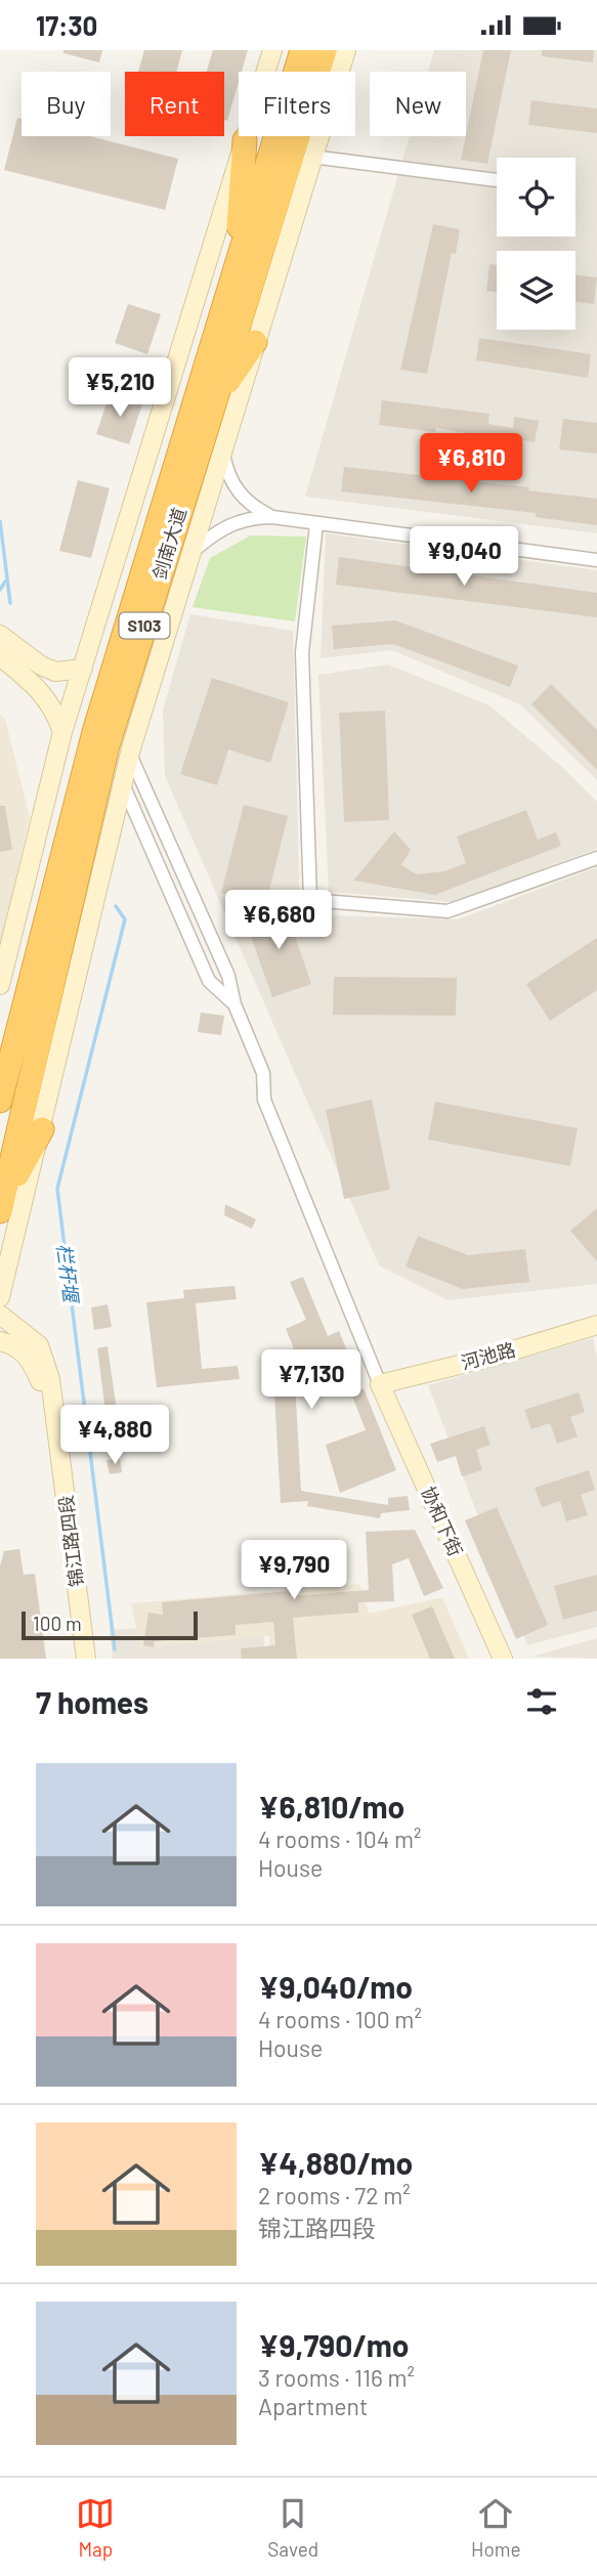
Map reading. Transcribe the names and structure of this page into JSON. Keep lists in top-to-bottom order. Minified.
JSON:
{"streets":{"highway":["剑南大道","S103"],"main road":["河池路","协和下街","锦江路四段"]},"crossings":[["河池路","协和下街"]],"water":["栏杆堰"],"scale_bar":"100 m","page":{"status":"17:30","chip":["Buy","Rent","Filters","New"],"price":["¥5,210","¥6,810","¥9,040","¥6,680","¥7,130","¥4,880","¥9,790"],"scale":"100 m","heading":"7 homes","list":[{"name":"¥6,810/mo","note":"4 rooms · 104 m² · House"},{"name":"¥9,040/mo","note":"4 rooms · 100 m² · House"},{"name":"¥4,880/mo","note":"2 rooms · 72 m² · 锦江路四段"},{"name":"¥9,790/mo","note":"3 rooms · 116 m² · Apartment"}],"tabs":["Map","Saved","Home"]}}
